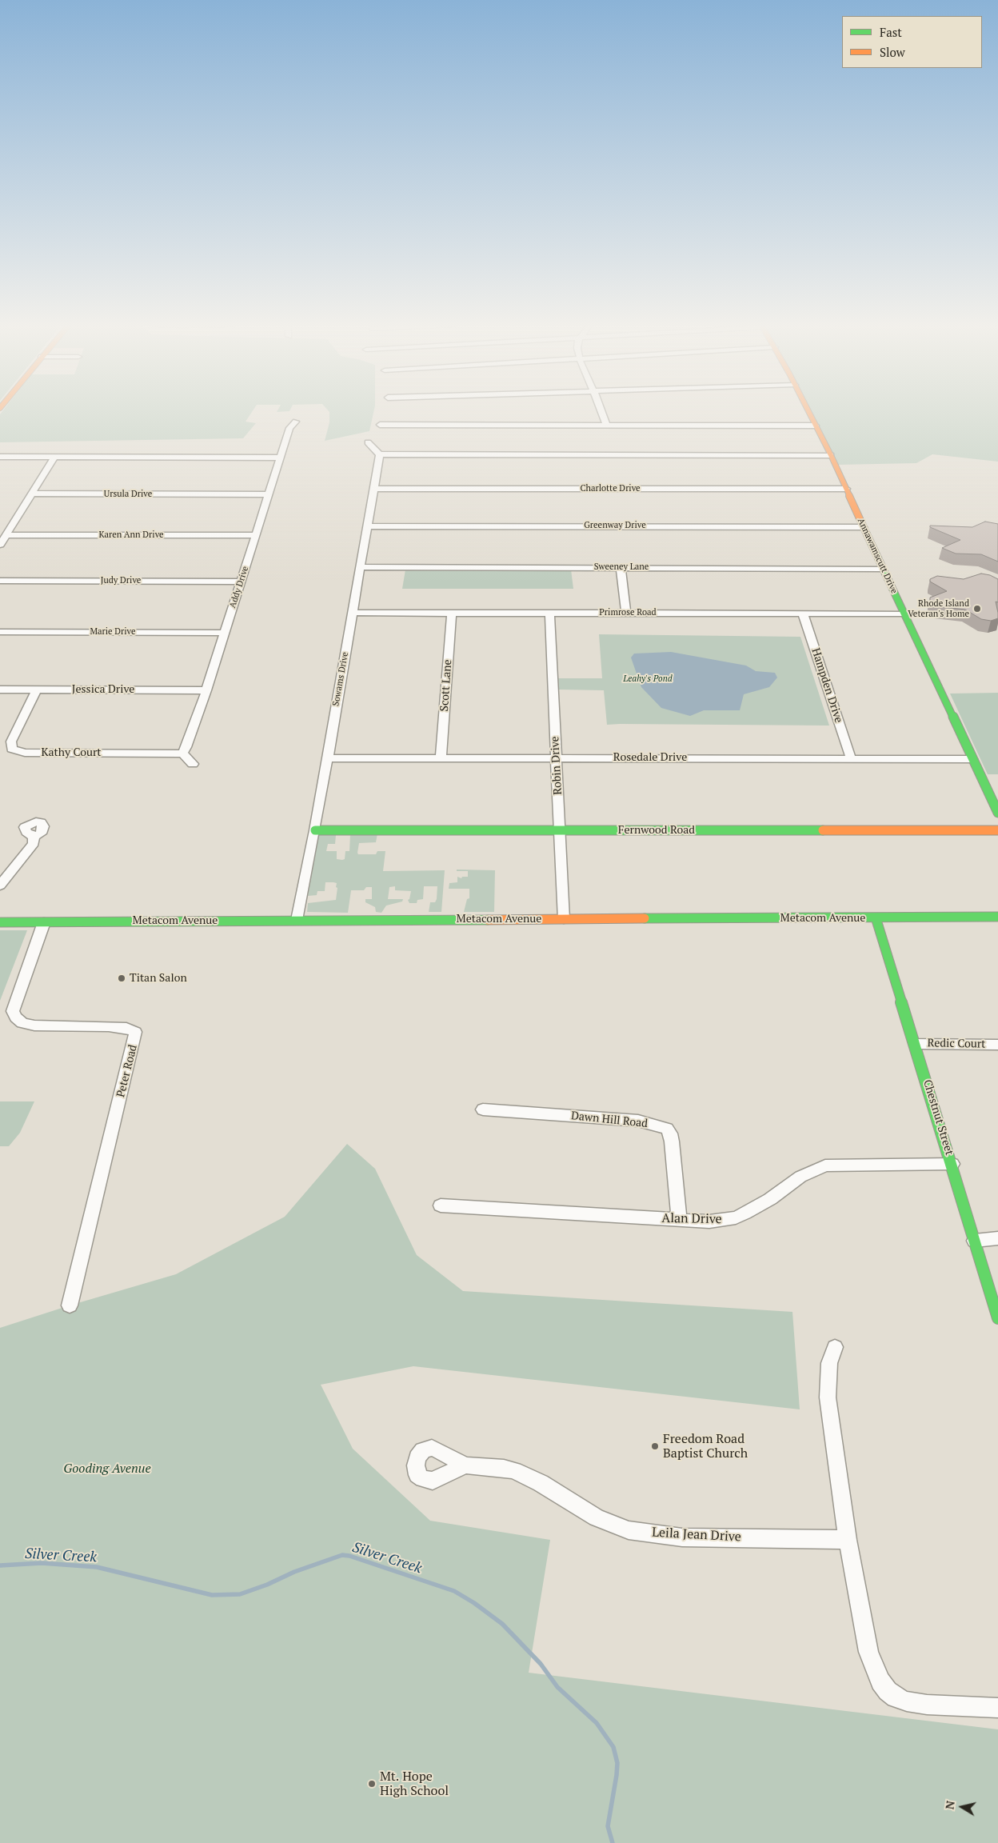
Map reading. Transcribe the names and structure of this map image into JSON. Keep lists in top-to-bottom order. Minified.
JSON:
{"streets":{"street":["Charlotte Drive","Ursula Drive","Greenway Drive","Karen Ann Drive","Annawamscutt Drive","Sweeney Lane","Judy Drive","Addy Drive","Primrose Road","Marie Drive","Sowams Drive","Scott Lane","Hampden Drive","Jessica Drive","Kathy Court","Rosedale Drive","Robin Drive","Fernwood Road","Metacom Avenue","Redic Court","Peter Road","Chestnut Street","Dawn Hill Road","Alan Drive","Leila Jean Drive"]},"crossings":[["Charlotte Drive","Annawamscutt Drive"],["Charlotte Drive","Sowams Drive"],["Ursula Drive","Addy Drive"],["Greenway Drive","Annawamscutt Drive"],["Greenway Drive","Sowams Drive"],["Karen Ann Drive","Addy Drive"],["Annawamscutt Drive","Sweeney Lane"],["Annawamscutt Drive","Primrose Road"],["Annawamscutt Drive","Rosedale Drive"],["Sweeney Lane","Sowams Drive"],["Judy Drive","Addy Drive"],["Addy Drive","Marie Drive"],["Addy Drive","Jessica Drive"],["Addy Drive","Kathy Court"],["Primrose Road","Sowams Drive"],["Primrose Road","Scott Lane"],["Primrose Road","Hampden Drive"],["Primrose Road","Robin Drive"],["Sowams Drive","Rosedale Drive"],["Sowams Drive","Fernwood Road"],["Sowams Drive","Metacom Avenue"],["Scott Lane","Rosedale Drive"],["Hampden Drive","Rosedale Drive"],["Jessica Drive","Kathy Court"],["Rosedale Drive","Robin Drive"],["Robin Drive","Fernwood Road"],["Robin Drive","Metacom Avenue"],["Metacom Avenue","Peter Road"],["Metacom Avenue","Chestnut Street"],["Redic Court","Chestnut Street"],["Chestnut Street","Alan Drive"],["Dawn Hill Road","Alan Drive"]],"water":["Silver Creek"],"parks":["Leahy's Pond","Gooding Avenue"],"places":["Rhode Island Veteran's Home","Titan Salon","Freedom Road Baptist Church","Mt. Hope High School"],"legend":["Fast","Slow"],"north":"left"}
